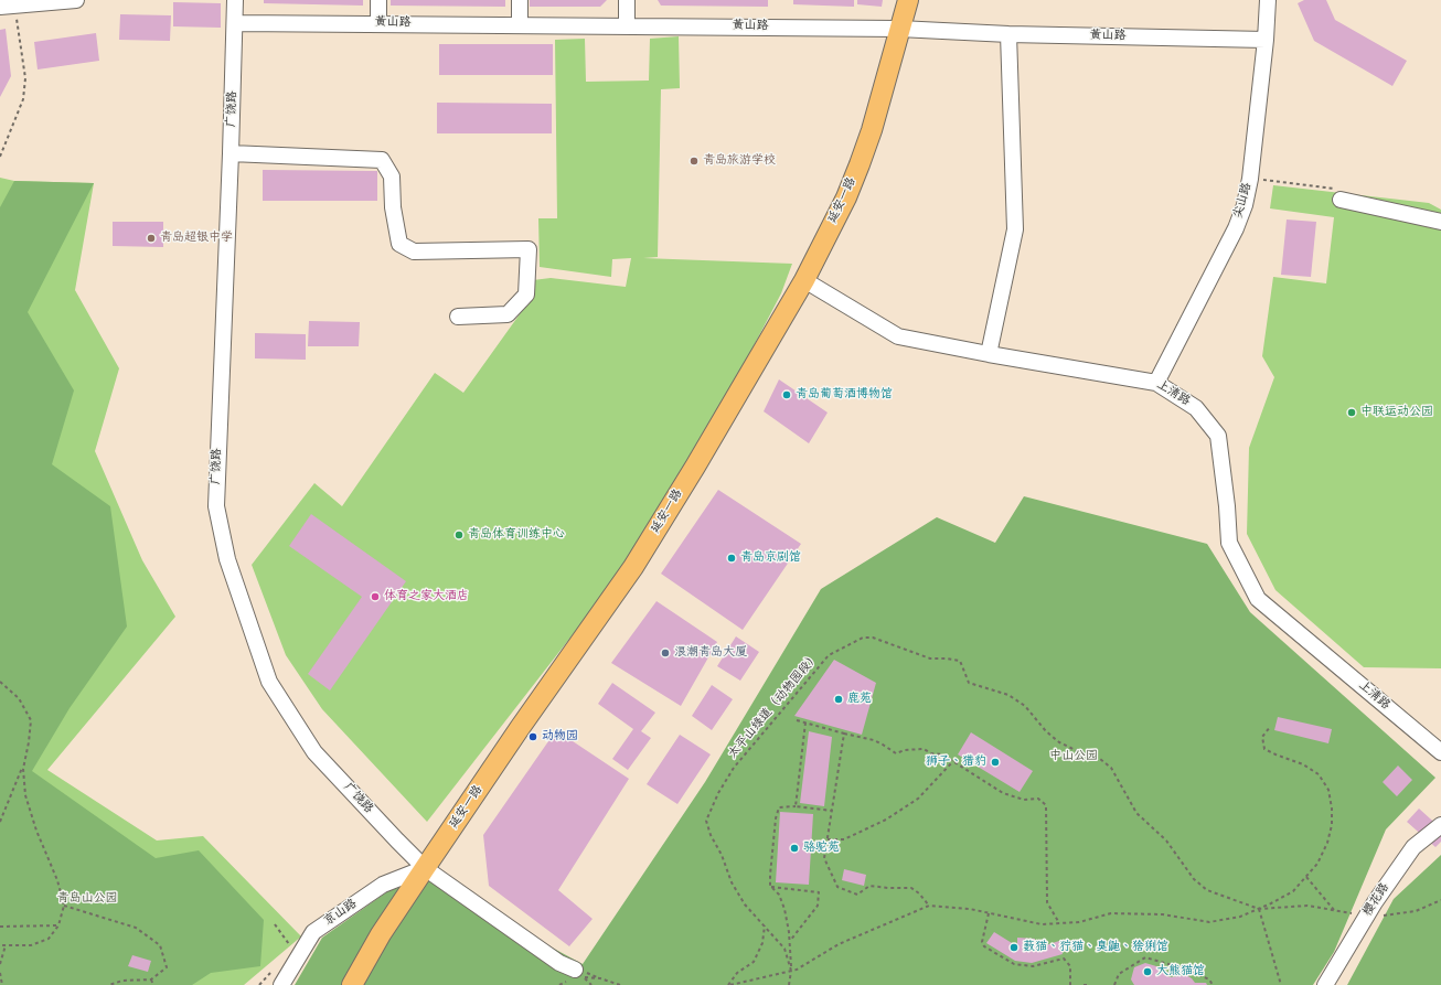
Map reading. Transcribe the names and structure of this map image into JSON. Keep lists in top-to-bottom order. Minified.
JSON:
{"streets":{"main road":["延安一路"],"street":["黄山路","广饶路","尖山路","上清路","樱花路","京山路"],"path":["太平山绿道（动物园段）"]},"crossings":[["黄山路","广饶路"],["黄山路","延安一路"],["黄山路","尖山路"],["广饶路","延安一路"],["广饶路","京山路"],["延安一路","上清路"],["延安一路","京山路"],["尖山路","上清路"],["太平山绿道（动物园段）","樱花路"]],"parks":["中山公园","青岛山公园"],"places":["青岛旅游学校","青岛超银中学","青岛葡萄酒博物馆","中联运动公园","青岛体育训练中心","青岛京剧馆","体育之家大酒店","浪潮青岛大厦","鹿苑","动物园","狮子、猎豹","骆驼苑","薮猫、狞猫、臭鼬、猞猁馆","大熊猫馆"]}
